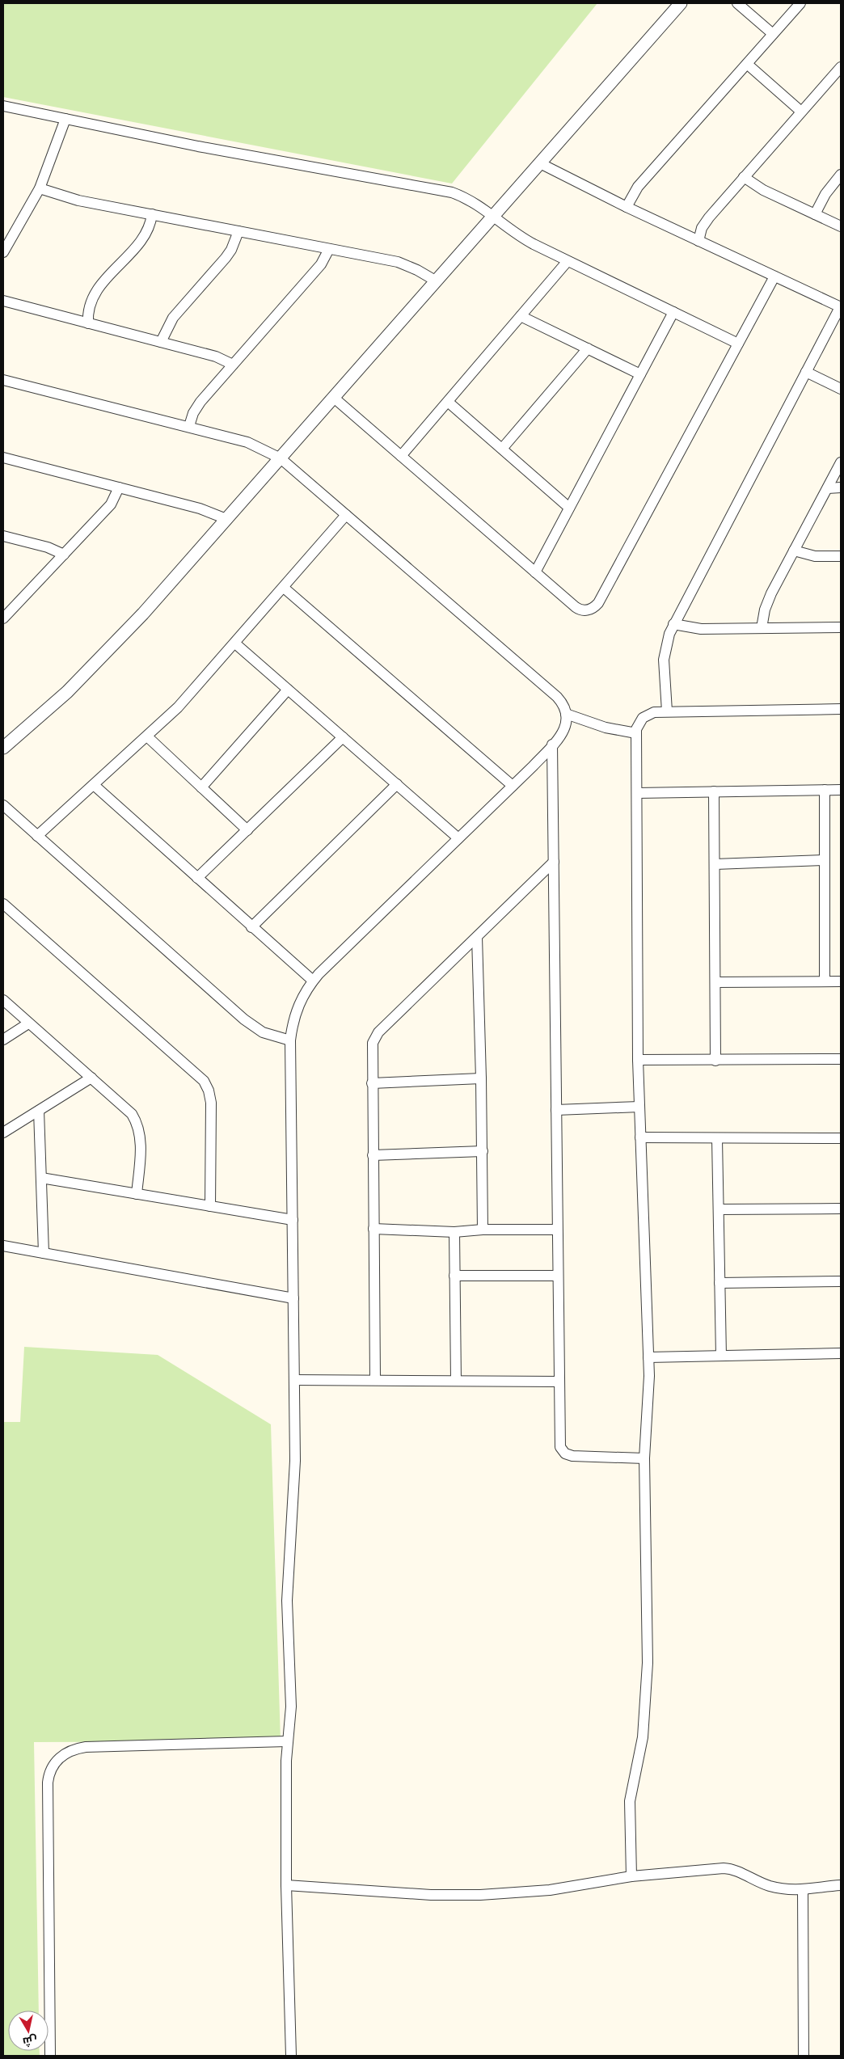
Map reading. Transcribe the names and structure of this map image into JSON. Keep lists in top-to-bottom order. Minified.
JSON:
{"north":"bottom"}
